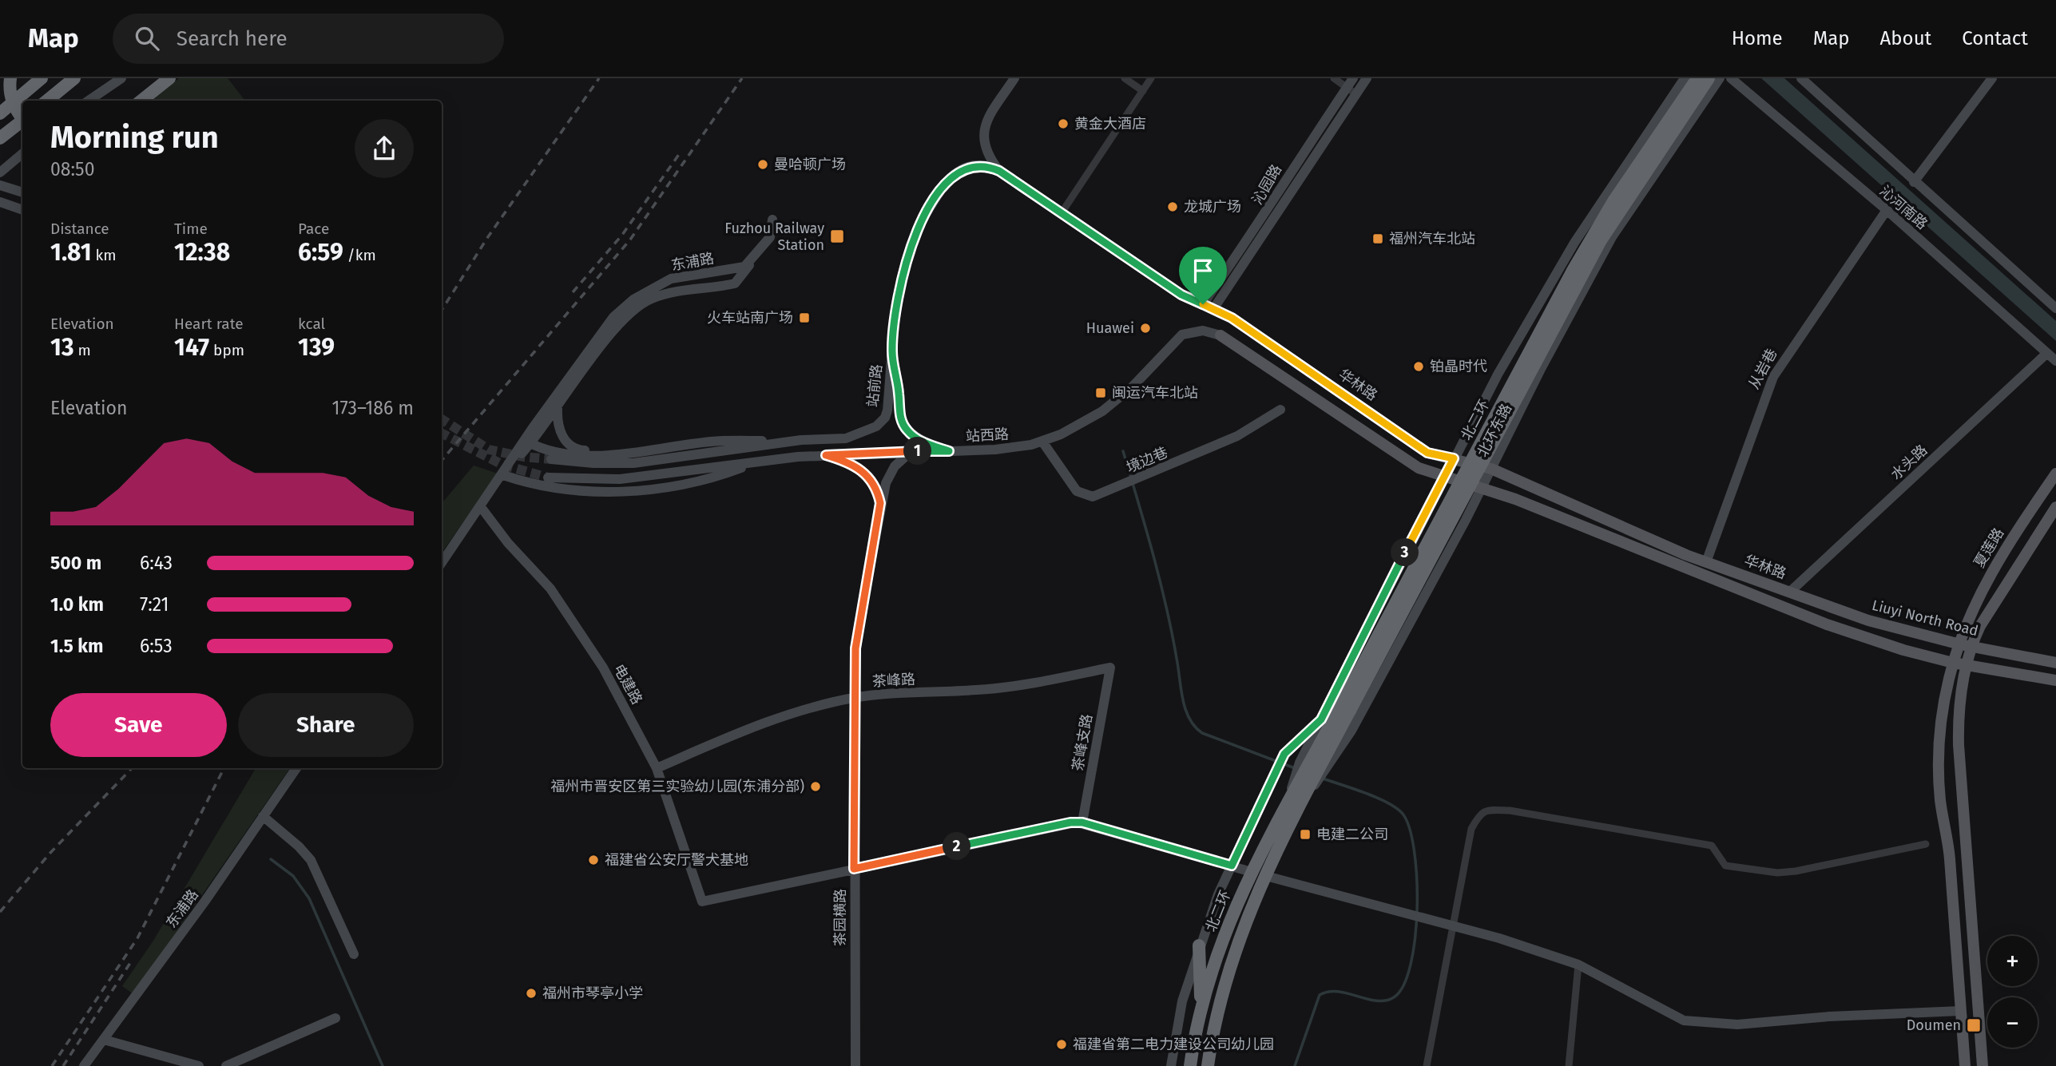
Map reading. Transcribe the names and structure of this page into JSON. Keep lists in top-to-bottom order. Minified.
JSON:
{"streets":{"highway":["北二环"],"main road":["沁园路","沁河南路","东浦路","从岩巷","华林路","站前路","北环东路","站西路","境边巷","水头路","夏莲路","Liuyi North Road","茶峰路","电建路","茶峰支路","茶园横路"]},"crossings":[["沁园路","华林路"],["沁河南路","从岩巷"],["沁河南路","水头路"],["东浦路","电建路"],["从岩巷","华林路"],["华林路","站前路"],["华林路","北环东路"],["华林路","水头路"],["华林路","Liuyi North Road"],["北二环","北环东路"],["站西路","境边巷"],["站西路","茶园横路"],["水头路","Liuyi North Road"],["夏莲路","Liuyi North Road"],["茶峰路","电建路"],["茶峰路","茶峰支路"],["茶峰路","茶园横路"],["电建路","茶园横路"]],"places":{"other":["黄金大酒店","曼哈顿广场","龙城广场","Huawei","铂晶时代","福州市晋安区第三实验幼儿园(东浦分部)","福建省公安厅警犬基地","福州市琴亭小学","福建省第二电力建设公司幼儿园"],"transit":["Fuzhou Railway Station","福州汽车北站","火车站南广场","闽运汽车北站","电建二公司","Doumen"]},"page":{"header":"Map","search":"Search here","nav":["Home","Map","About","Contact"],"heading":["Morning run","08:50"],"stats":[["Distance","1.81 km"],["Time","12:38"],["Pace","6:59 /km"],["Elevation","13 m"],["Heart rate","147 bpm"],["kcal","139"]],"chart":["Elevation","173–186 m"],"pins":["1","3","2"],"list":[{"name":"500 m","note":"6:43"},{"name":"1.0 km","note":"7:21"},{"name":"1.5 km","note":"6:53"}],"buttons":["Save","Share"],"map_buttons":["+","−"]}}
